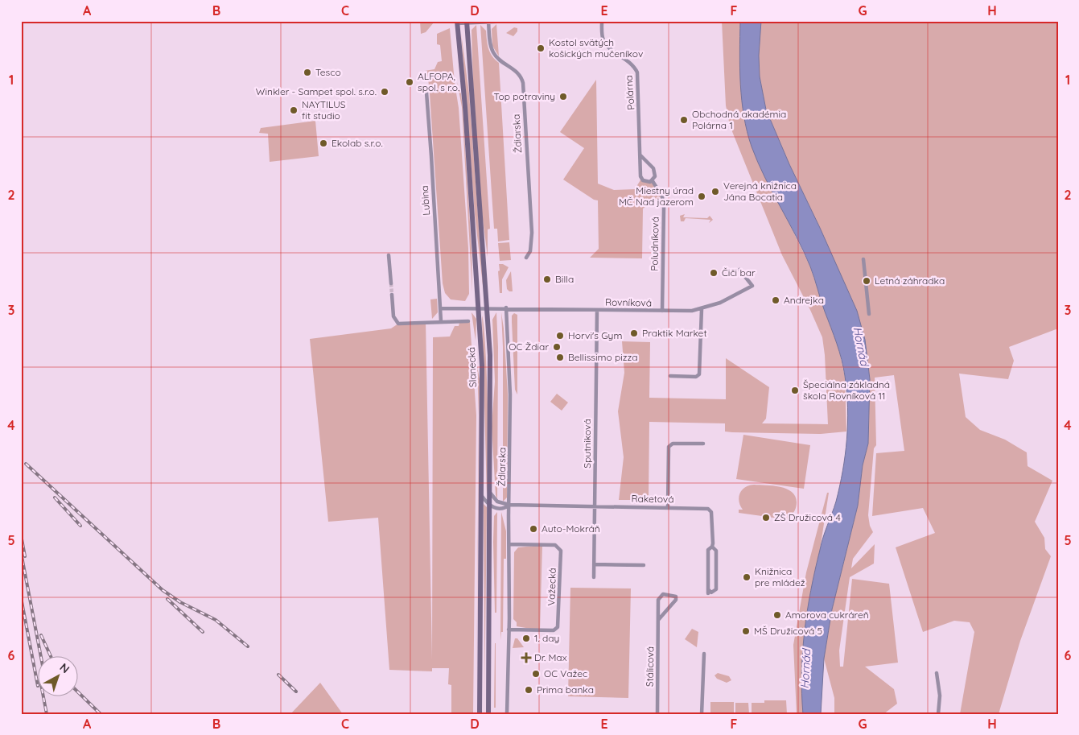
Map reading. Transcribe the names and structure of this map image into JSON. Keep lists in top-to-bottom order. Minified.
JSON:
{"streets":{"main road":["Slanecká"],"street":["Polárna","Ždiarska","Lubina","Poludníková","Rovníková","Sputniková","Raketová","Važecká","Stálicová"]},"crossings":[["Polárna","Poludníková"],["Ždiarska","Rovníková"],["Ždiarska","Raketová"],["Poludníková","Rovníková"],["Rovníková","Slanecká"],["Rovníková","Sputniková"],["Slanecká","Raketová"],["Sputniková","Raketová"]],"water":["Hornád"],"places":{"other":["Kostol svätých košických mučeníkov","Tesco","ALFOPA, spol. s r.o.","Winkler - Sampet spol. s.r.o.","Top potraviny","NAYTILUS fit studio","Obchodná akadémia Polárna 1","Ekolab s.r.o.","Verejná knižnica Jána Bocatia","Miestny úrad MČ Nad jazerom","Čiči bar","Billa","Letná záhradka","Andrejka","Praktik Market","Horvi's Gym","OC Ždiar","Bellissimo pizza","Špeciálna základná škola Rovníková 11","ZŠ Družicová 4","Auto-Mokráň","Knižnica pre mládež","Amorova cukráreň","MŠ Družicová 5","1. day","OC Važec","Prima banka"],"health":["Dr. Max"]},"north":"top right","grid":{"columns":["A","B","C","D","E","F","G","H"],"rows":["1","2","3","4","5","6"]}}
